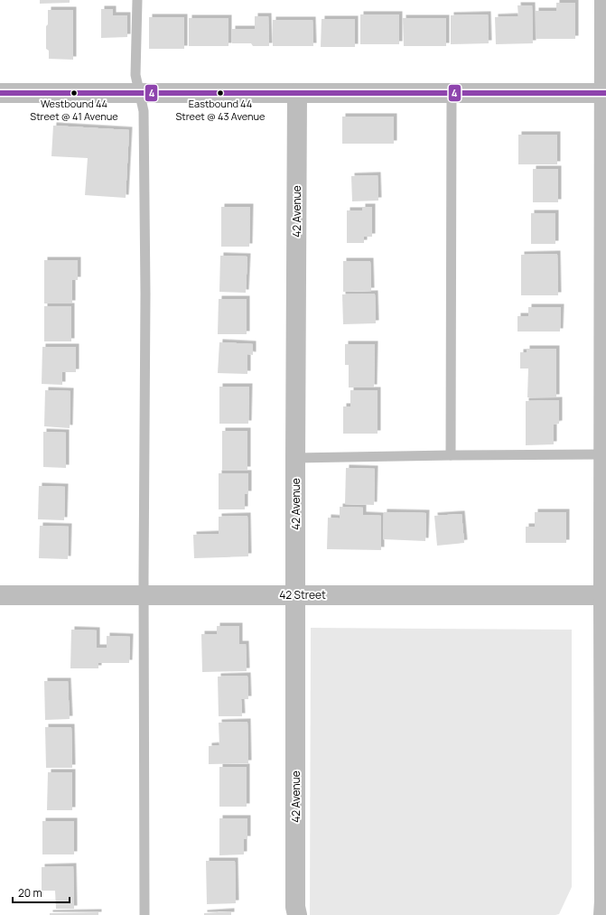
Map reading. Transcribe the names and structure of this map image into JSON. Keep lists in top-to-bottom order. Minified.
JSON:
{"streets":{"street":["42 Avenue","42 Street"]},"crossings":[["42 Avenue","42 Street"]],"places":["Westbound 44 Street @ 41 Avenue","Eastbound 44 Street @ 43 Avenue"],"lines":["transit line 4"],"scale_bar":"20 m"}
